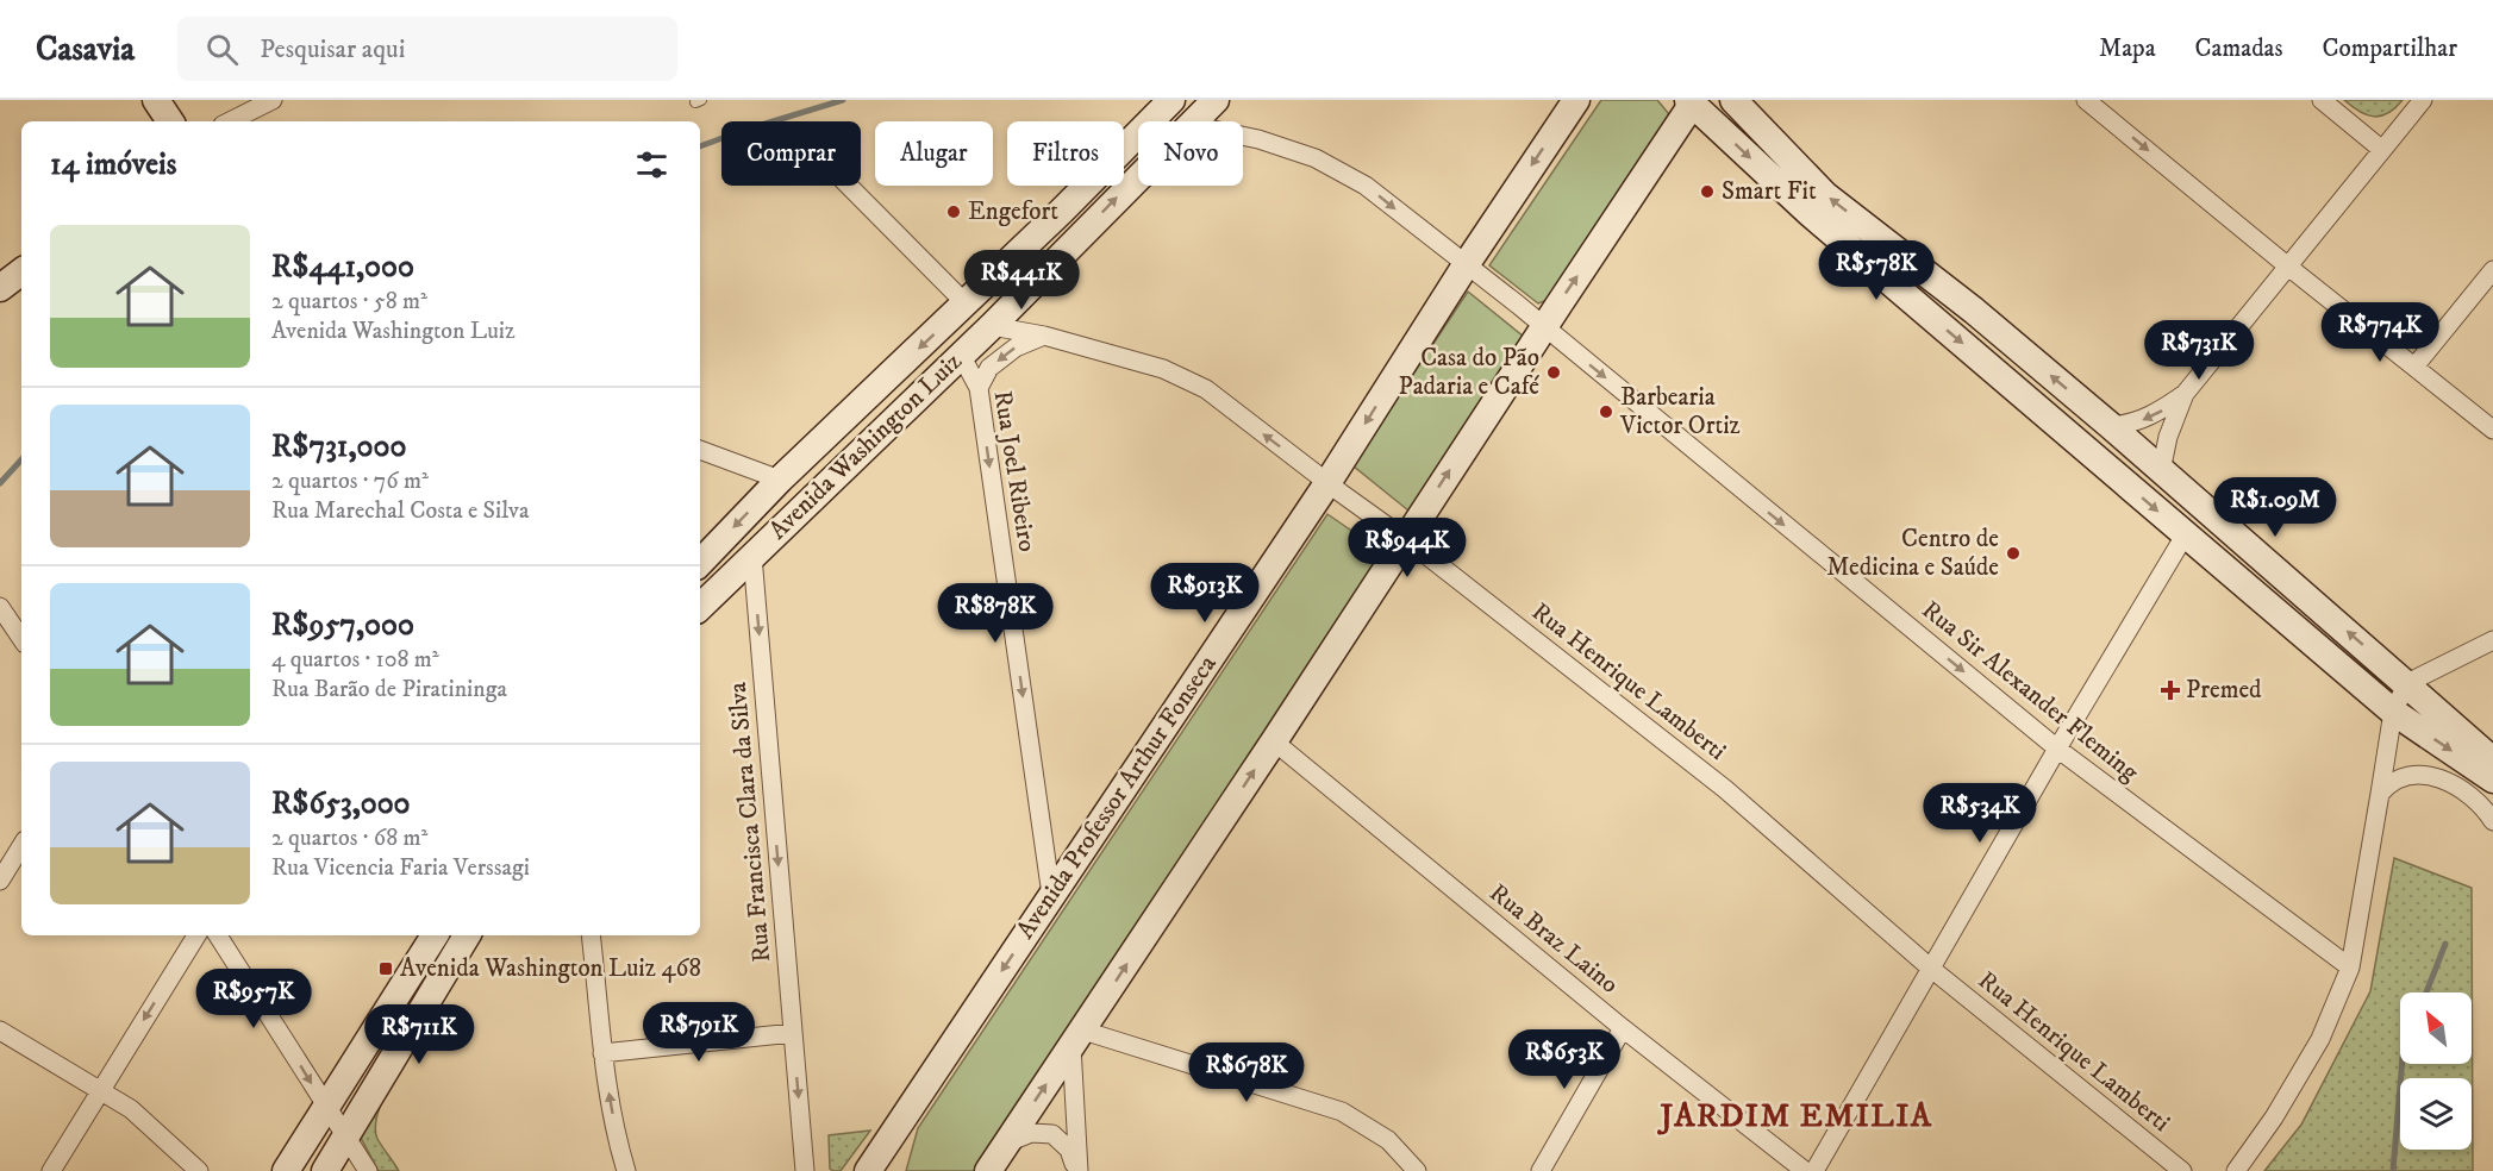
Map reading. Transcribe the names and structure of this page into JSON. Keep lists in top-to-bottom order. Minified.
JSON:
{"streets":{"main road":["Avenida Washington Luiz","Avenida Professor Arthur Fonseca"],"street":["Rua Joel Ribeiro","Rua Henrique Lamberti","Rua Sir Alexander Fleming","Rua Francisca Clara da Silva","Rua Braz Laino"]},"crossings":[["Avenida Washington Luiz","Rua Joel Ribeiro"],["Avenida Washington Luiz","Rua Henrique Lamberti"],["Avenida Washington Luiz","Rua Francisca Clara da Silva"],["Rua Joel Ribeiro","Avenida Professor Arthur Fonseca"],["Rua Henrique Lamberti","Avenida Professor Arthur Fonseca"],["Rua Sir Alexander Fleming","Avenida Professor Arthur Fonseca"]],"one_way":["Rua Joel Ribeiro","Rua Sir Alexander Fleming","Rua Francisca Clara da Silva"],"districts":["JARDIM EMILIA"],"places":{"other":["Smart Fit","Engefort","Casa do Pão Padaria e Café","Barbearia Victor Ortiz","Centro de Medicina e Saúde"],"health":["Premed"],"transit":["Avenida Washington Luiz 468"]},"north":"top left","page":{"header":"Casavia","search":"Pesquisar aqui","nav":["Mapa","Camadas","Compartilhar"],"chip":["Comprar","Alugar","Filtros","Novo"],"heading":"14 imóveis","list":[{"name":"R$441,000","note":"2 quartos · 58 m² · Avenida Washington Luiz"},{"name":"R$731,000","note":"2 quartos · 76 m² · Rua Marechal Costa e Silva"},{"name":"R$957,000","note":"4 quartos · 108 m² · Rua Barão de Piratininga"},{"name":"R$653,000","note":"2 quartos · 68 m² · Rua Vicencia Faria Verssagi"}],"price":["R$578K","R$441K","R$774K","R$731K","R$1.09M","R$944K","R$913K","R$878K","R$534K","R$957K","R$791K","R$711K","R$653K","R$678K"]}}
